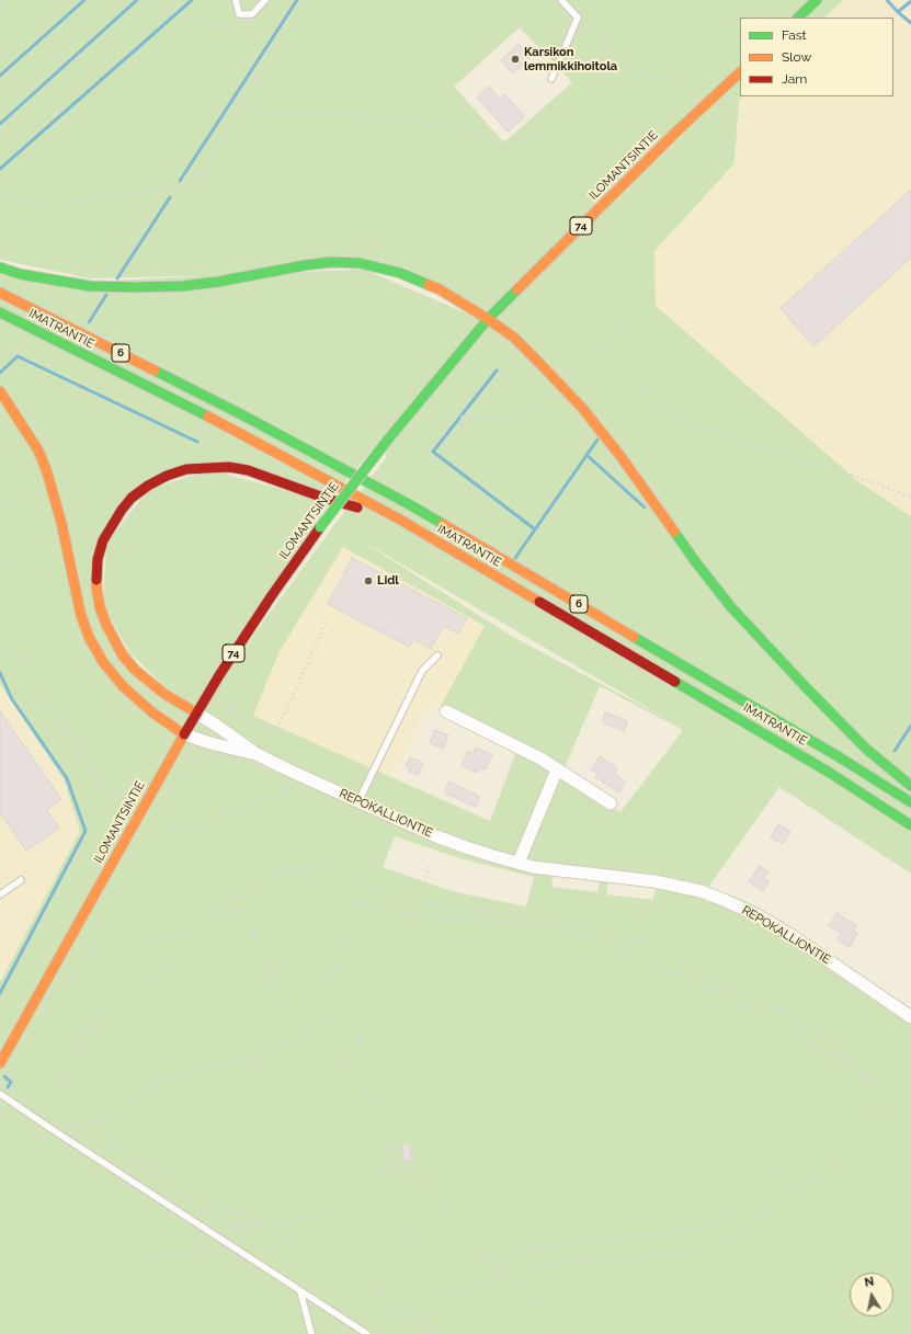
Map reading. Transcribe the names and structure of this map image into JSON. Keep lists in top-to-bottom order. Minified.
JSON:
{"streets":{"main road":["ILOMANTSINTIE","74","IMATRANTIE","6"],"street":["REPOKALLIONTIE"]},"crossings":[["ILOMANTSINTIE","REPOKALLIONTIE"]],"places":["Karsikon lemmikkihoitola","Lidl"],"legend":["Fast","Slow","Jam"],"north":"top"}
